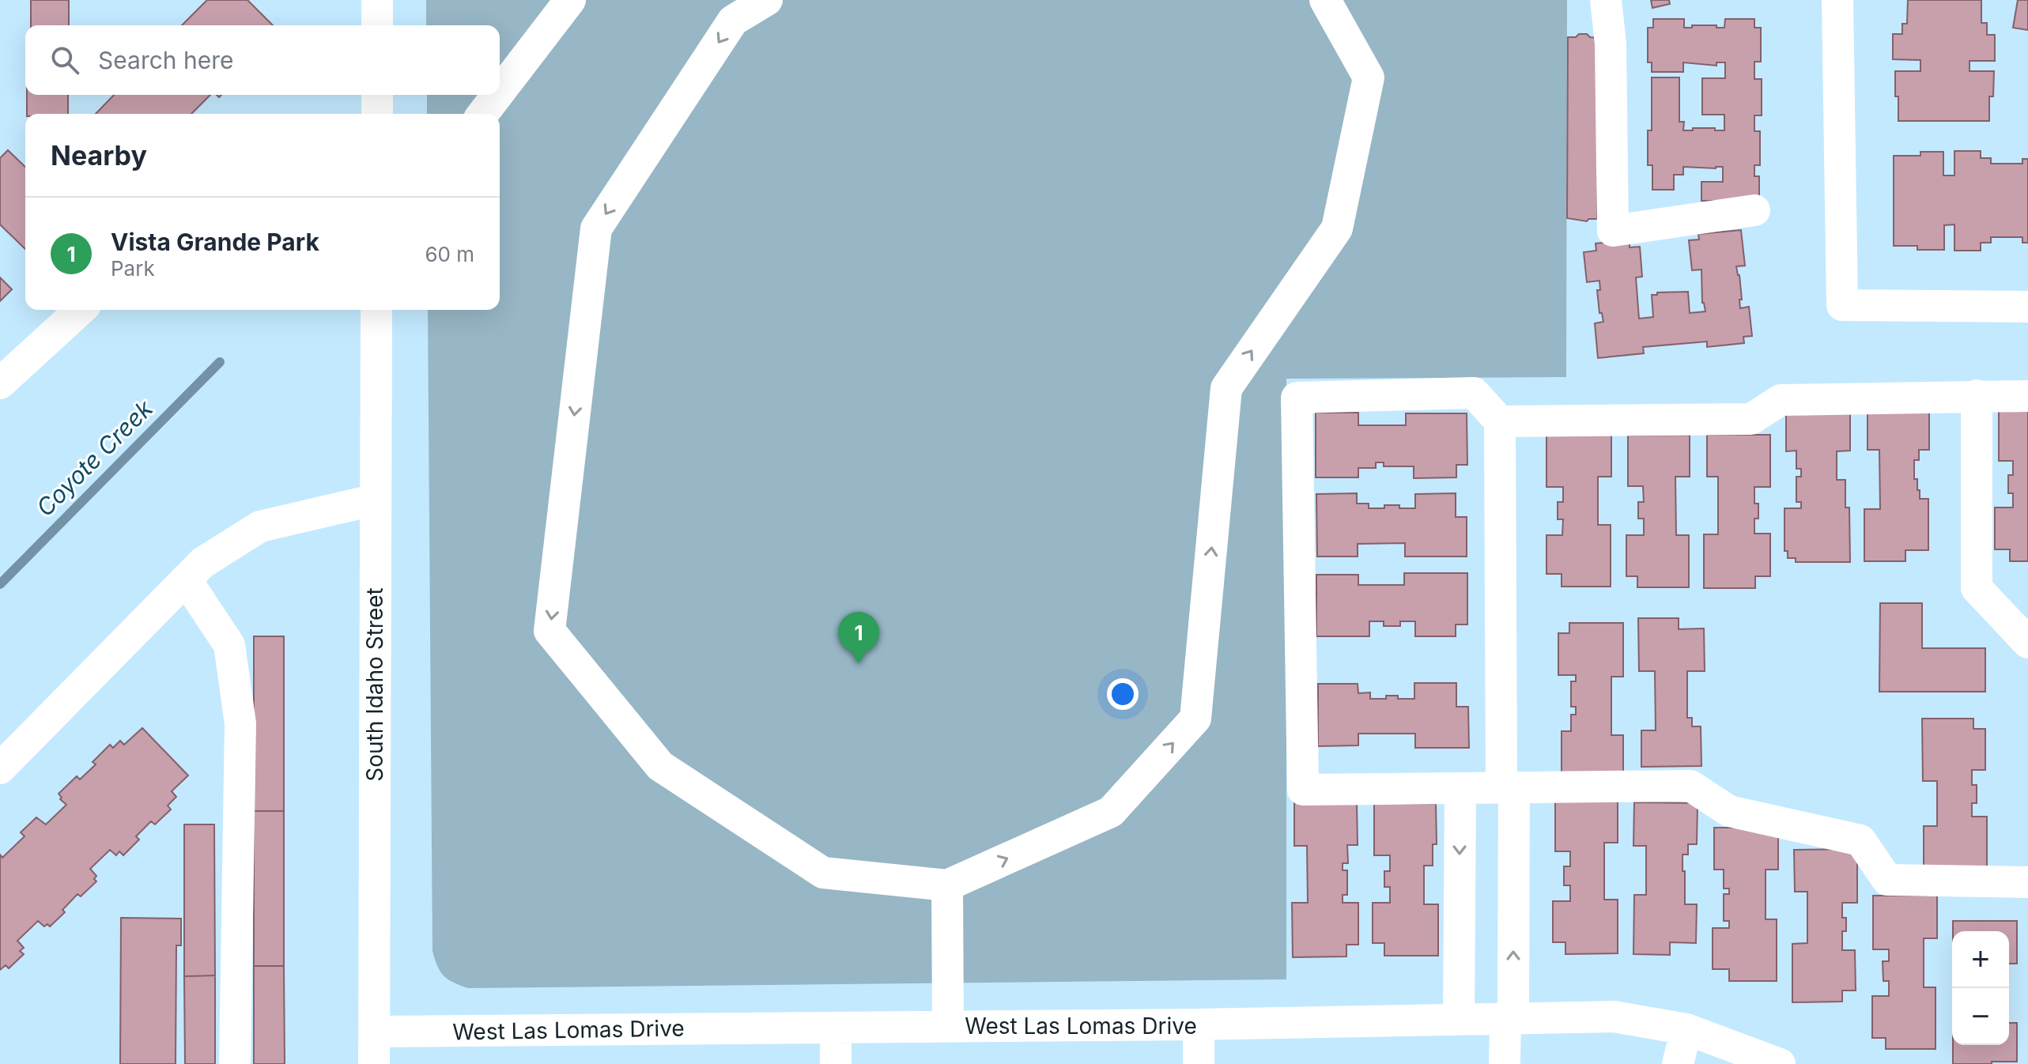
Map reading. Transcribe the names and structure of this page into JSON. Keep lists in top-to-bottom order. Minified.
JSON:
{"streets":{"street":["South Idaho Street","West Las Lomas Drive"]},"crossings":[["South Idaho Street","West Las Lomas Drive"]],"water":["Coyote Creek"],"page":{"search":"Search here","heading":"Nearby","list":[{"mark":"1","name":"Vista Grande Park","note":"Park","value":"60 m"}],"pins":"1","map_buttons":["+","−"]}}
